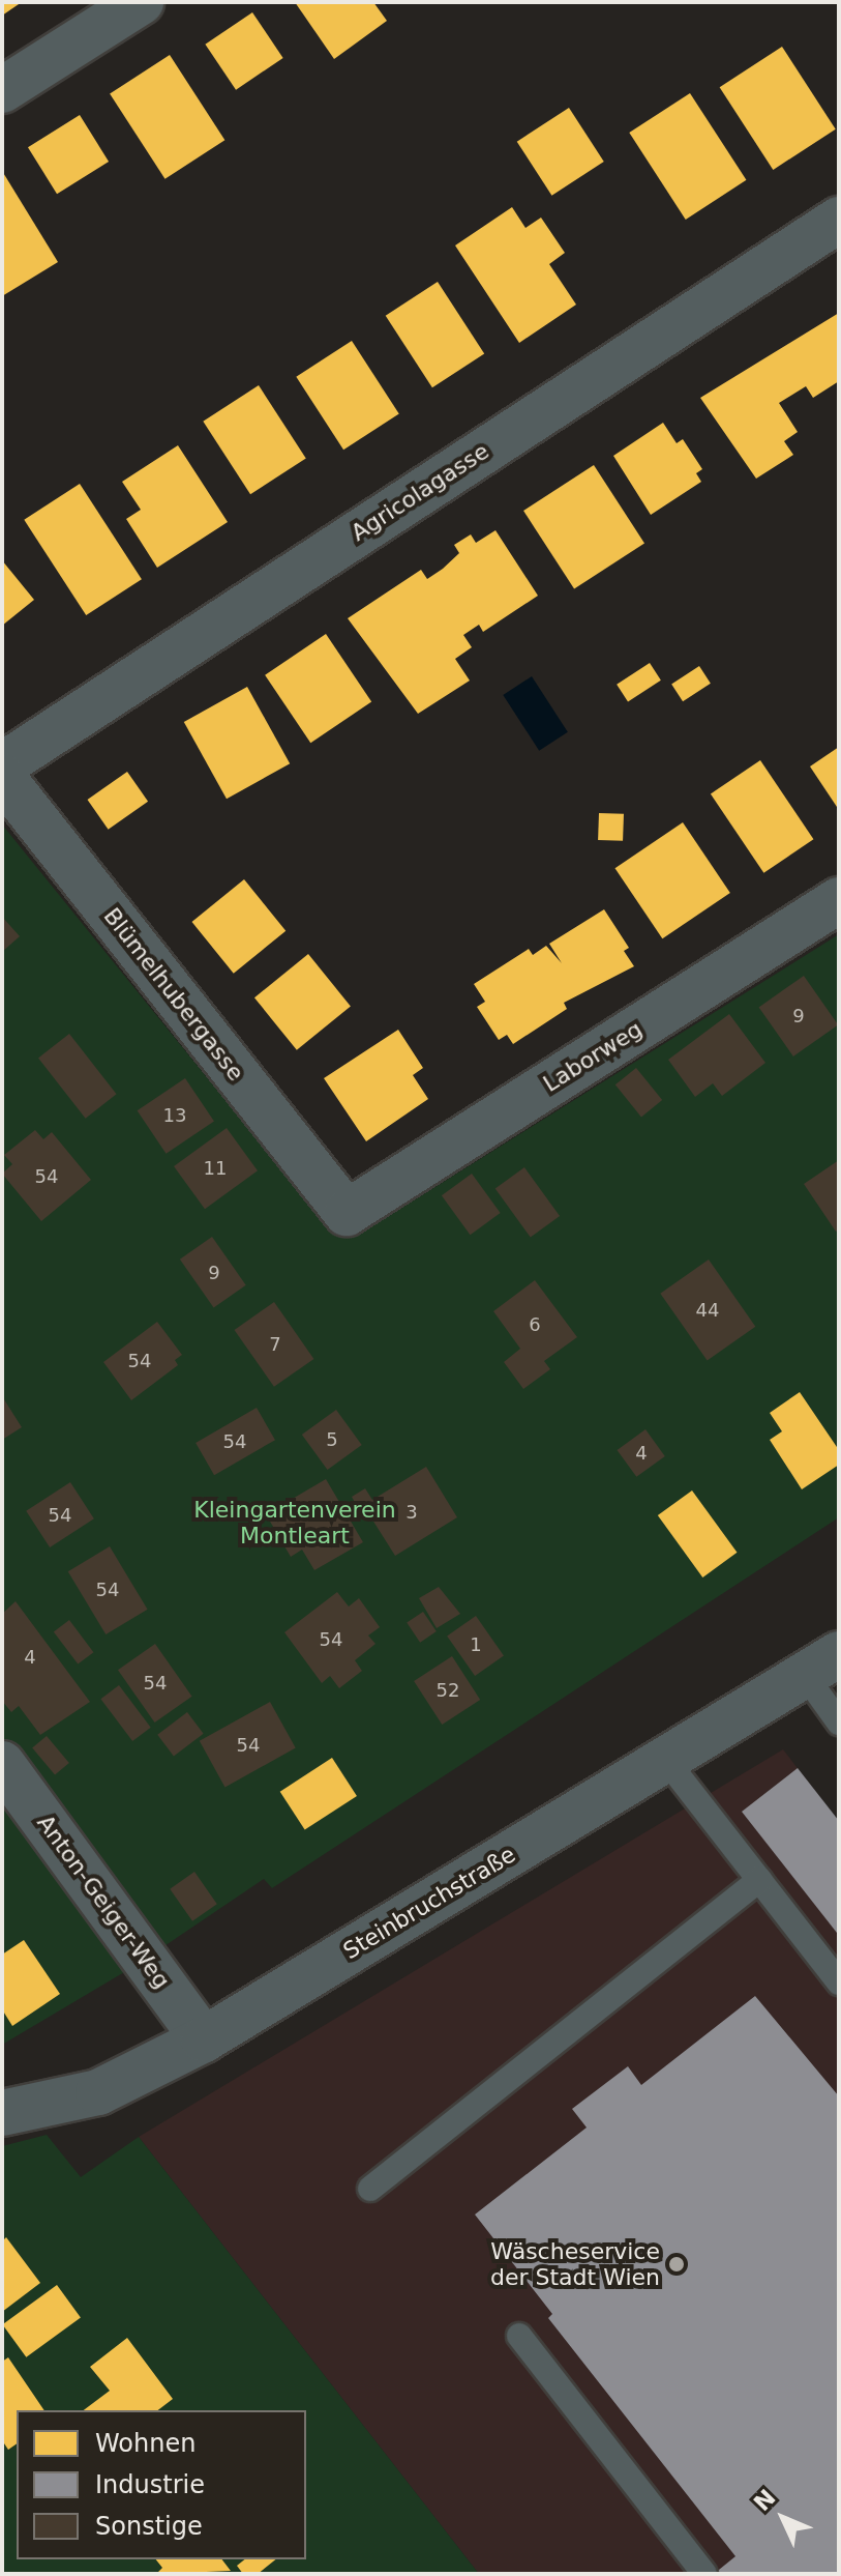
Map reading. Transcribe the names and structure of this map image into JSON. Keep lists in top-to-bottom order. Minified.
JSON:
{"streets":{"street":["Agricolagasse","Blümelhubergasse","Laborweg","Anton-Geiger-Weg","Steinbruchstraße"]},"crossings":[["Blümelhubergasse","Laborweg"],["Anton-Geiger-Weg","Steinbruchstraße"]],"parks":["Kleingartenverein Montleart"],"places":["Wäscheservice der Stadt Wien"],"house_numbers":["9","13","11","54","9","44","6","7","54","5","54","4","3","54","54","54","1","4","54","52","54"],"legend":["Wohnen","Industrie","Sonstige"],"north":"top left"}
